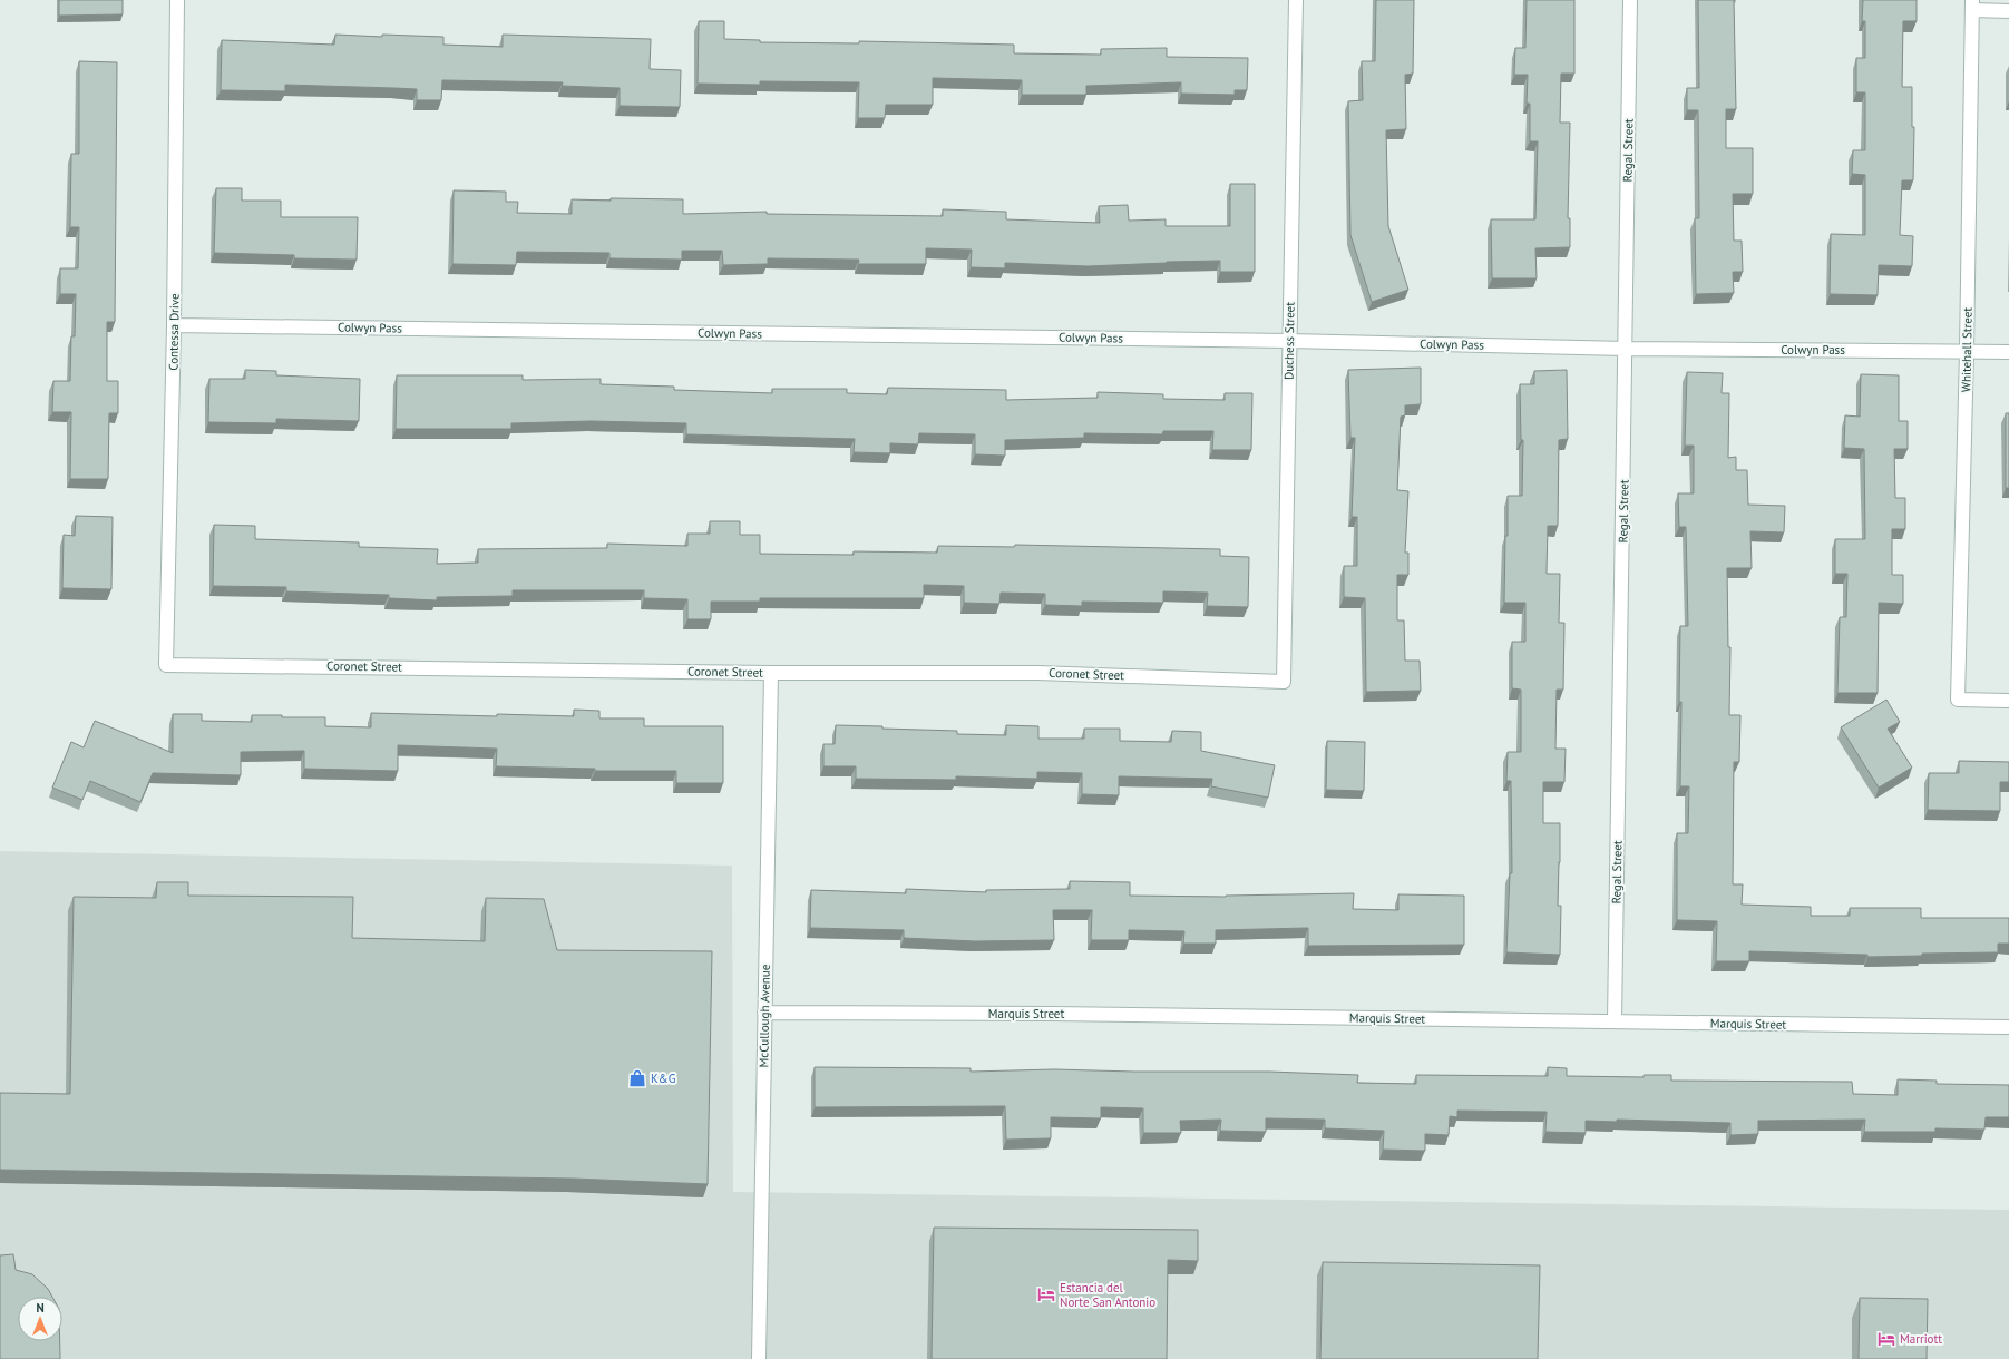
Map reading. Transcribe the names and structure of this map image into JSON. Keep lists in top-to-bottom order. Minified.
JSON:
{"streets":{"street":["Regal Street","Colwyn Pass","Contessa Drive","Duchess Street","Whitehall Street","Coronet Street","Marquis Street","McCullough Avenue"]},"crossings":[["Regal Street","Colwyn Pass"],["Regal Street","Marquis Street"],["Colwyn Pass","Contessa Drive"],["Colwyn Pass","Duchess Street"],["Colwyn Pass","Whitehall Street"],["Contessa Drive","Coronet Street"],["Duchess Street","Coronet Street"],["Coronet Street","McCullough Avenue"],["Marquis Street","McCullough Avenue"]],"places":{"shop":["K&G"],"hotel":["Estancia del Norte San Antonio","Marriott"]},"north":"top"}
